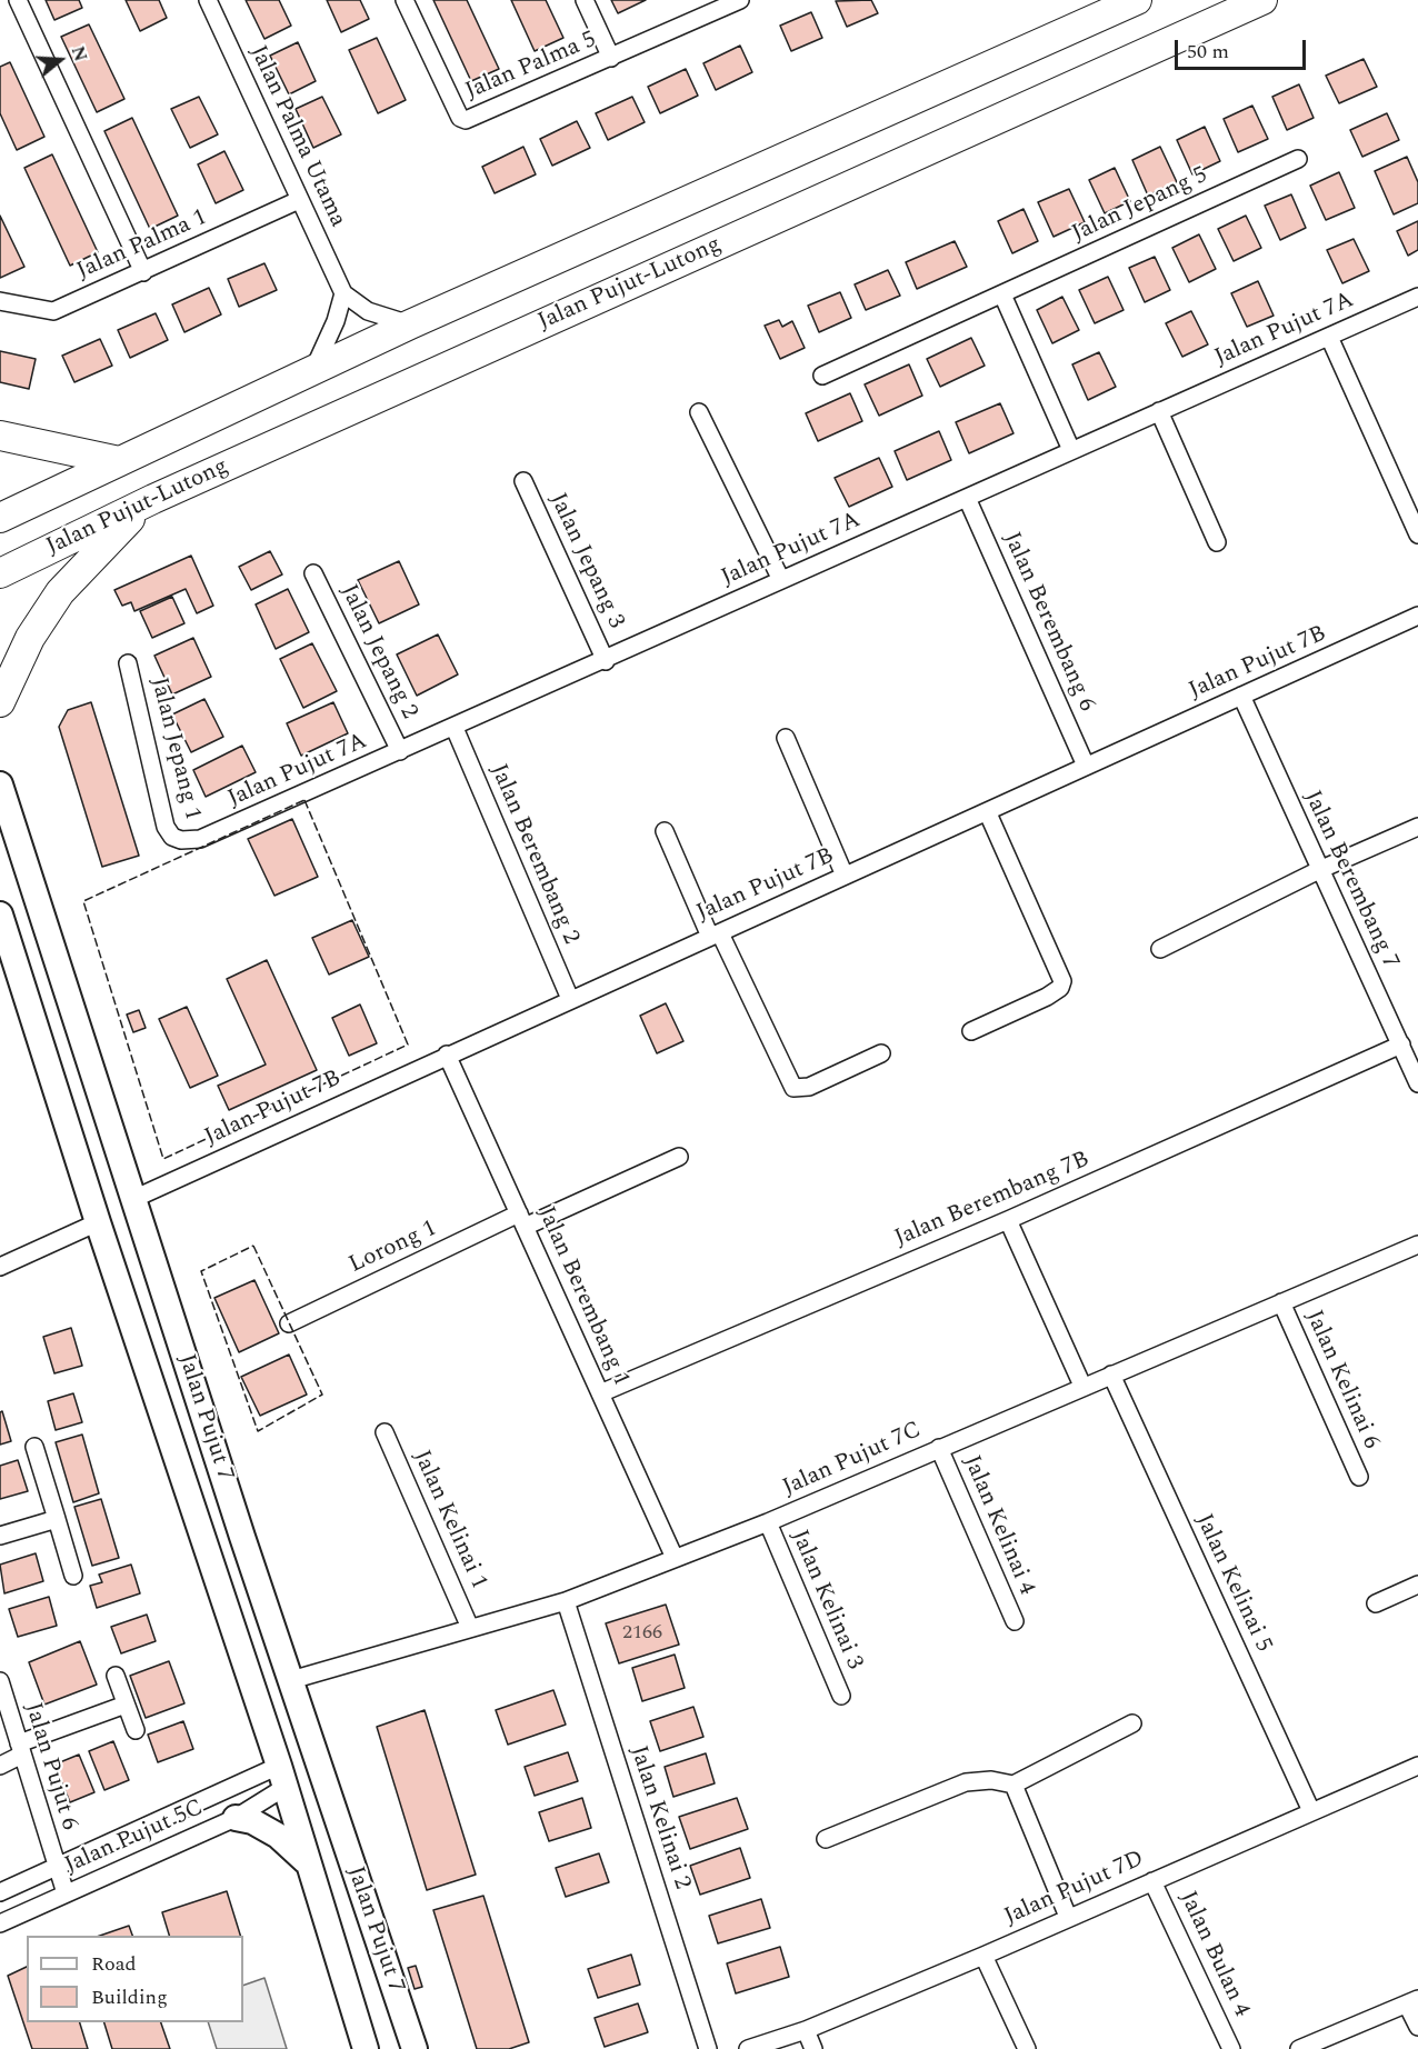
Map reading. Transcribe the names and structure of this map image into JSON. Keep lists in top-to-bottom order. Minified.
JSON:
{"streets":{"highway":["Jalan Pujut-Lutong"],"main road":["Jalan Pujut 7"],"street":["Jalan Palma 5","Jalan Palma Utama","Jalan Jepang 5","Jalan Palma 1","Jalan Pujut 7A","Jalan Jepang 3","Jalan Berembang 6","Jalan Jepang 2","Jalan Pujut 7B","Jalan Jepang 1","Jalan Berembang 2","Jalan Berembang 7","Jalan Berembang 7B","Lorong 1","Jalan Berembang 1","Jalan Kelinai 6","Jalan Pujut 7C","Jalan Kelinai 1","Jalan Kelinai 4","Jalan Kelinai 5","Jalan Kelinai 3","Jalan Pujut 6","Jalan Kelinai 2","Jalan Pujut 5C","Jalan Pujut 7D","Jalan Bulan 4"]},"crossings":[["Jalan Palma Utama","Jalan Palma 1"],["Jalan Pujut 7A","Jalan Jepang 3"],["Jalan Pujut 7A","Jalan Berembang 6"],["Jalan Pujut 7A","Jalan Jepang 2"],["Jalan Pujut 7A","Jalan Jepang 1"],["Jalan Pujut 7A","Jalan Berembang 2"],["Jalan Berembang 6","Jalan Pujut 7B"],["Jalan Pujut 7B","Jalan Berembang 2"],["Jalan Pujut 7B","Jalan Berembang 7"],["Jalan Pujut 7B","Jalan Berembang 1"],["Jalan Pujut 7B","Jalan Pujut 7"],["Jalan Berembang 7","Jalan Berembang 7B"],["Jalan Berembang 7B","Jalan Berembang 1"],["Lorong 1","Jalan Berembang 1"],["Jalan Berembang 1","Jalan Pujut 7C"],["Jalan Kelinai 6","Jalan Pujut 7C"],["Jalan Pujut 7","Jalan Pujut 7C"],["Jalan Pujut 7","Jalan Pujut 5C"],["Jalan Pujut 7C","Jalan Kelinai 1"],["Jalan Pujut 7C","Jalan Kelinai 4"],["Jalan Pujut 7C","Jalan Kelinai 5"],["Jalan Pujut 7C","Jalan Kelinai 3"],["Jalan Pujut 7C","Jalan Kelinai 2"],["Jalan Kelinai 5","Jalan Pujut 7D"],["Jalan Pujut 6","Jalan Pujut 5C"],["Jalan Pujut 7D","Jalan Bulan 4"]],"house_numbers":["2166"],"legend":["Road","Building"],"scale_bar":"50 m","north":"right"}
